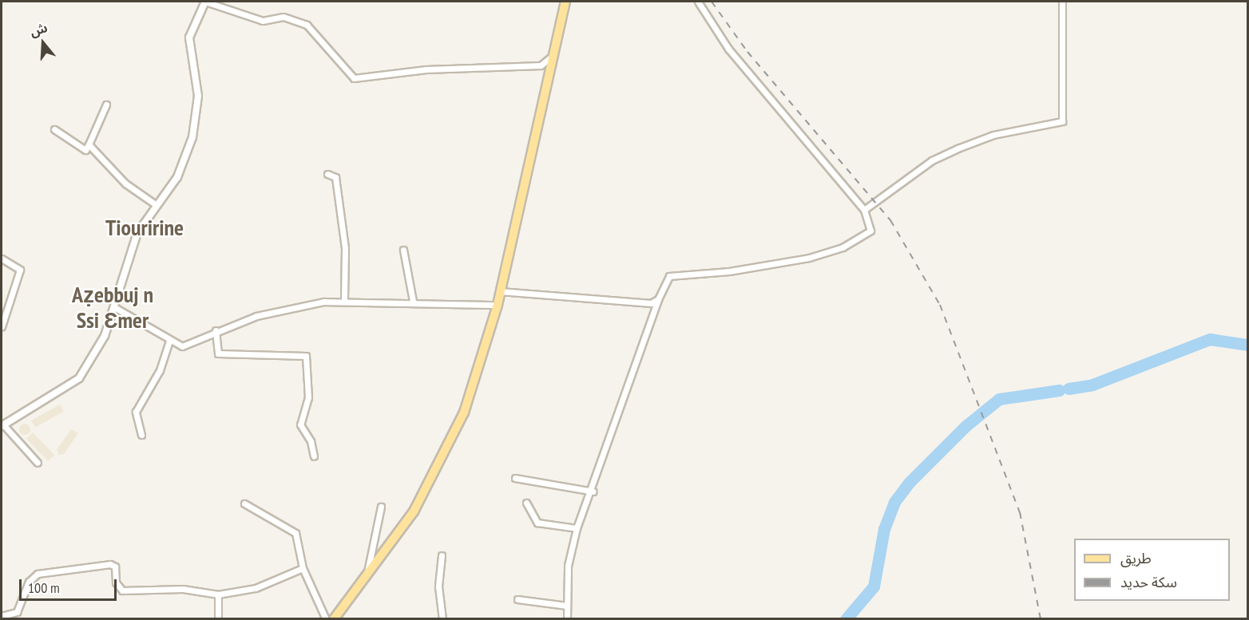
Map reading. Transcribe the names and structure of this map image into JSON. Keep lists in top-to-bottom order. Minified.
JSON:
{"districts":["Tiouririne","Aẓebbuj n Ssi Ɛmer"],"legend":["طريق","سكة حديد"],"scale_bar":"100 m","north":"top"}
